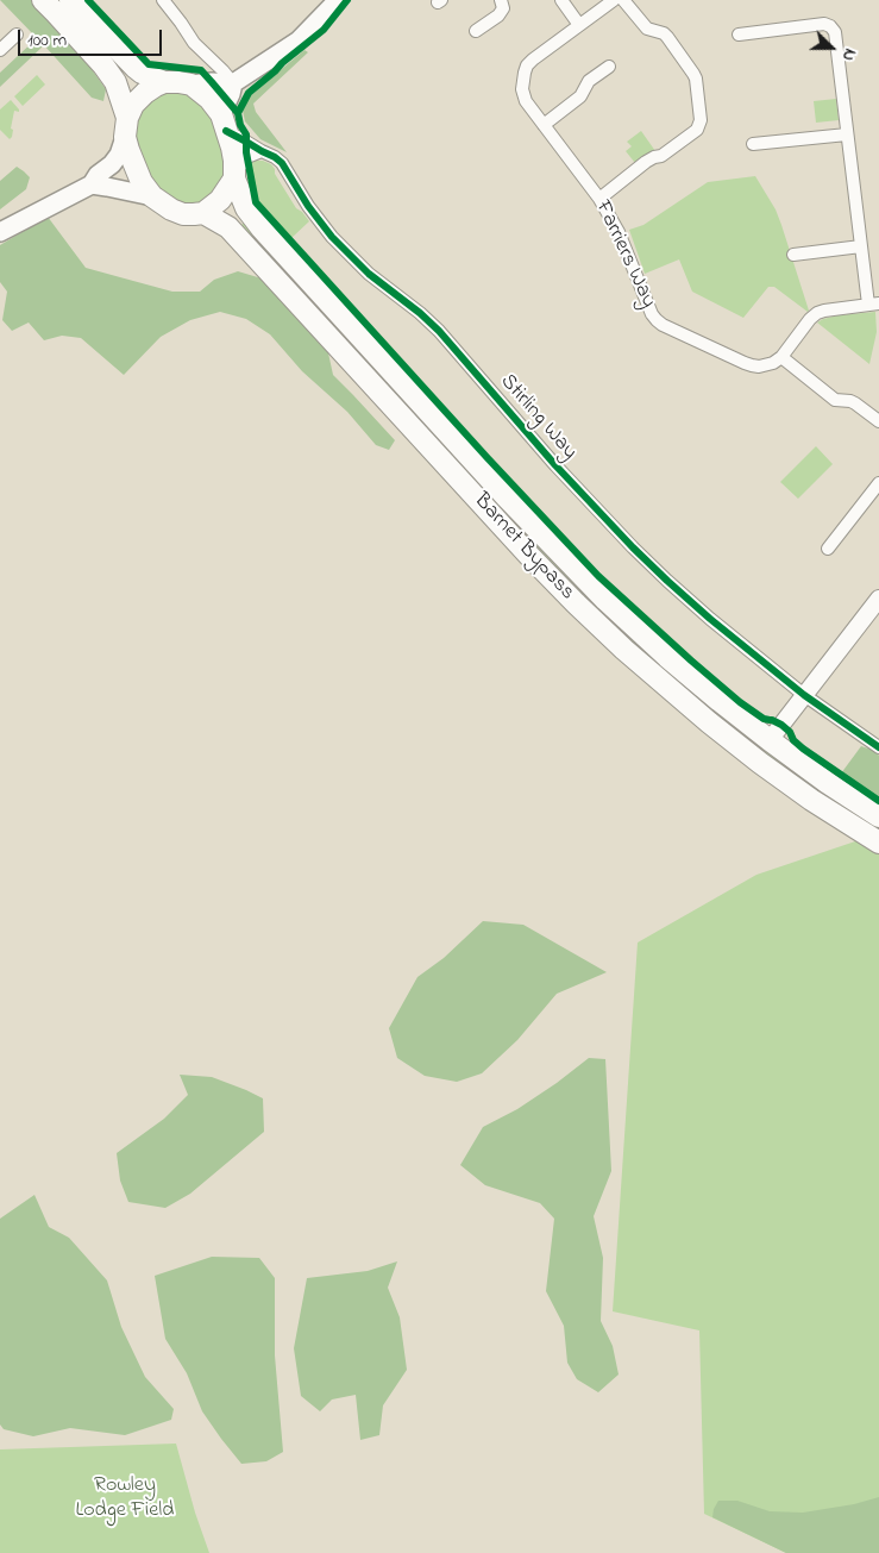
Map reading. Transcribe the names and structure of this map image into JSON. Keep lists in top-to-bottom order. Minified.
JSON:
{"streets":{"highway":["Barnet Bypass"],"street":["Farriers Way","Stirling Way"]},"crossings":[["Stirling Way","Barnet Bypass"]],"parks":["Rowley Lodge Field"],"scale_bar":"100 m","north":"right"}
